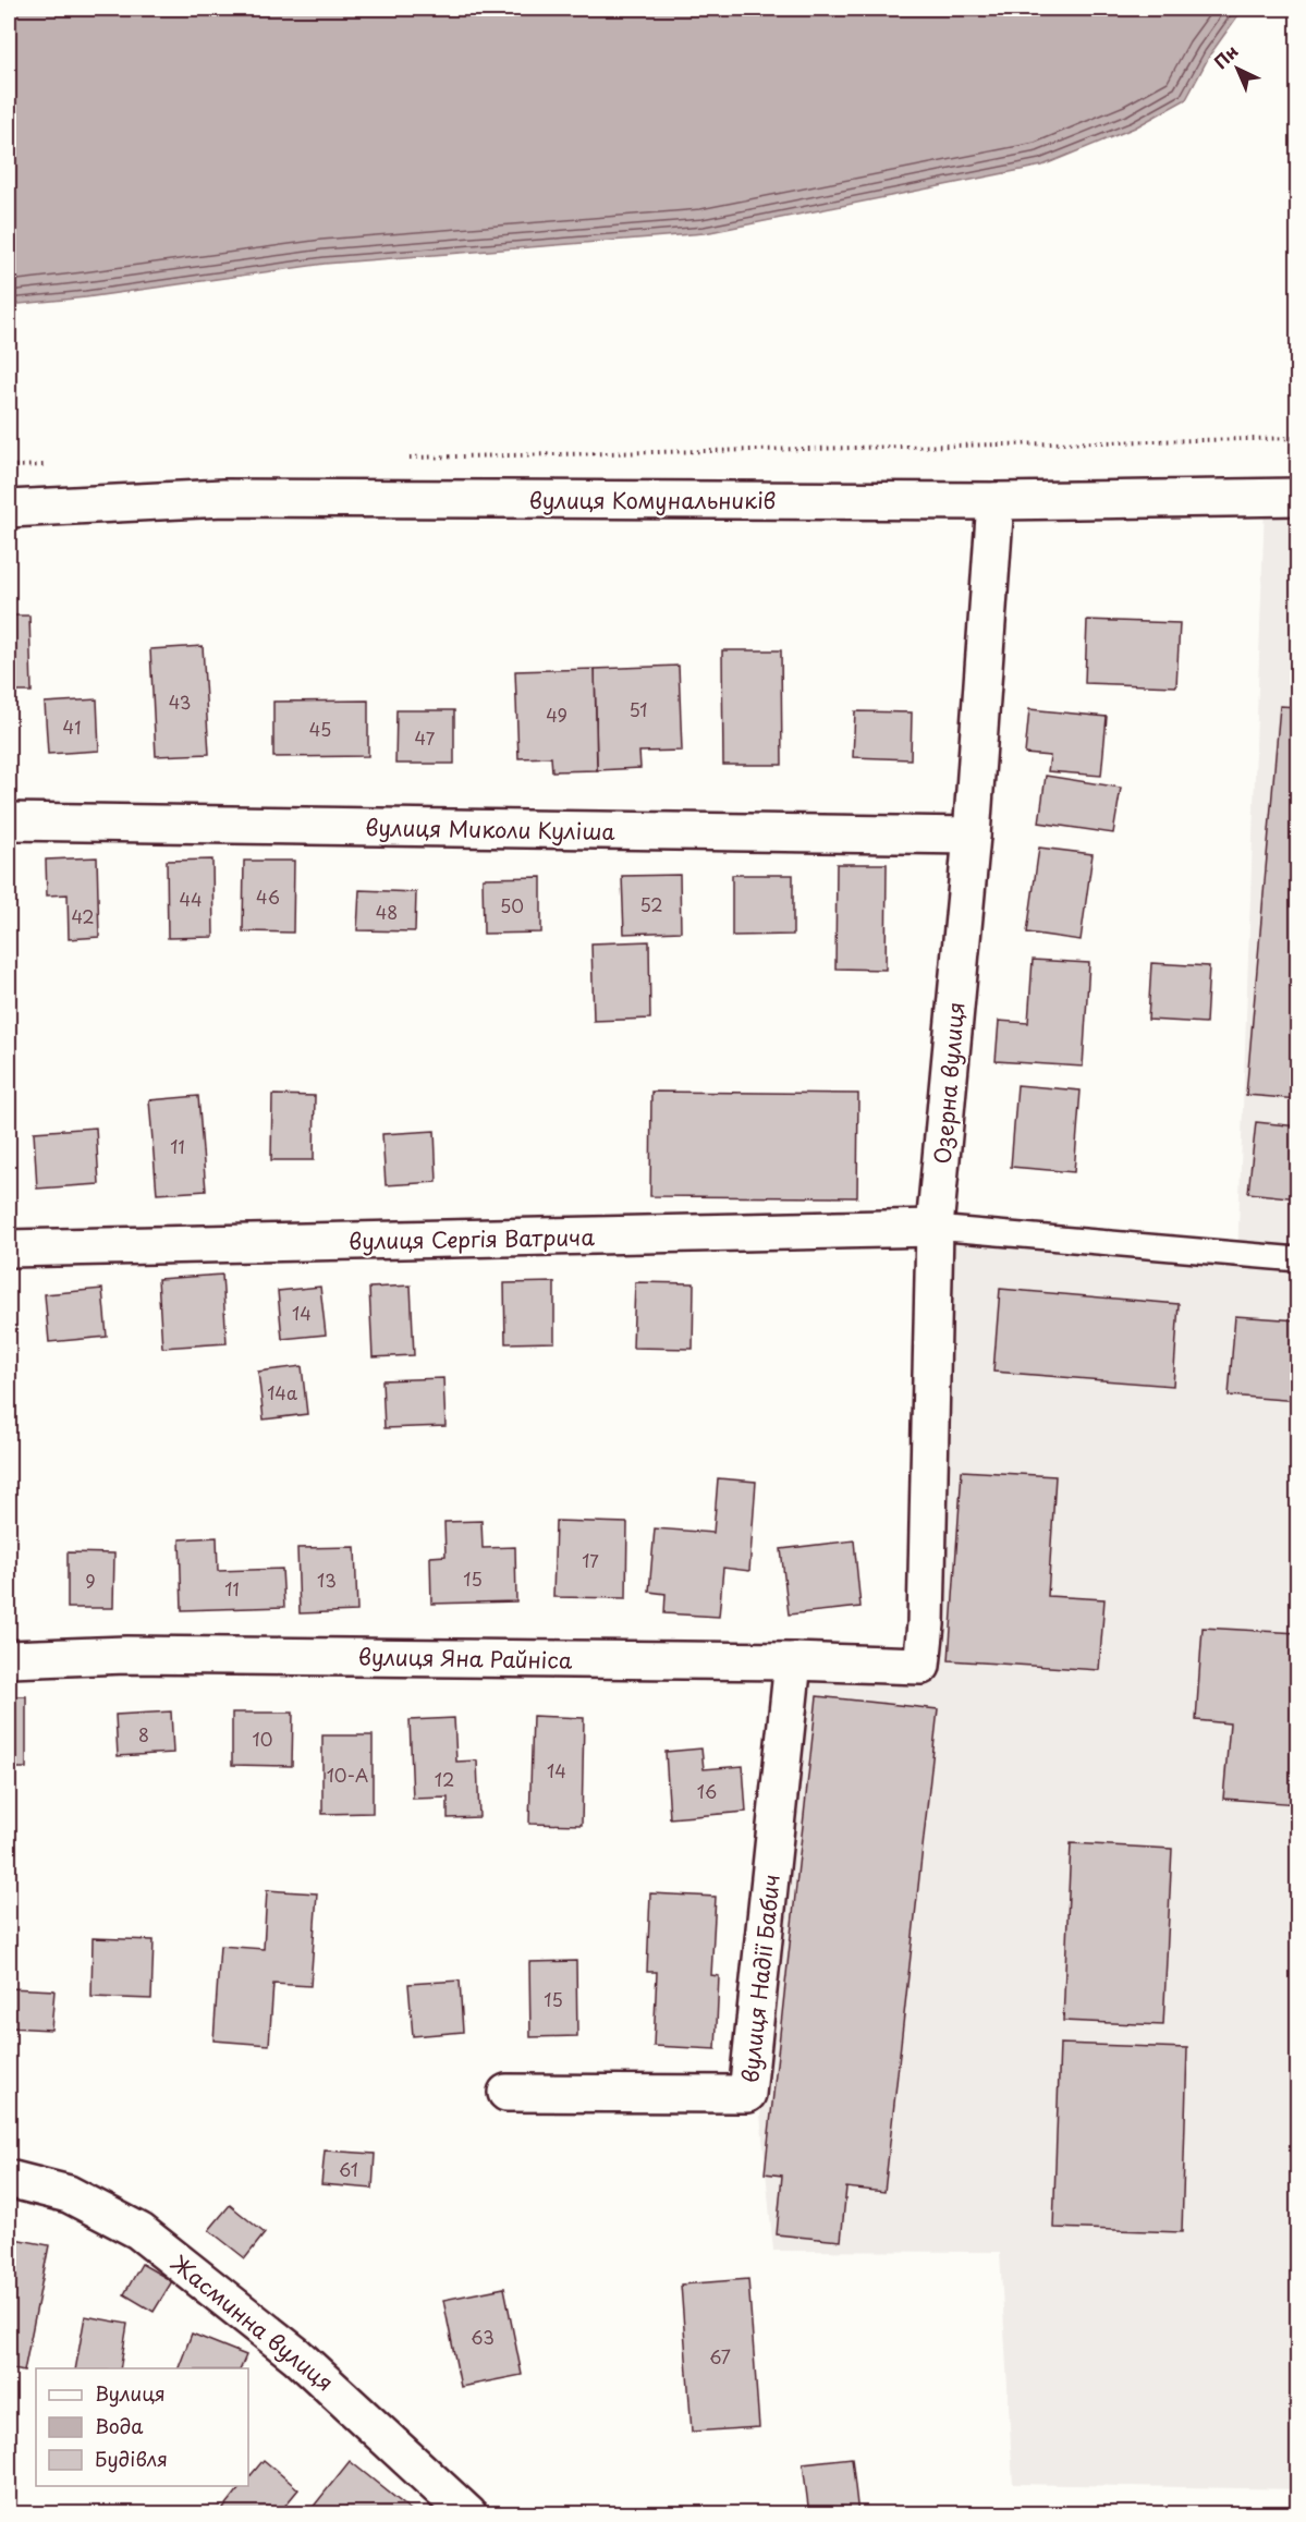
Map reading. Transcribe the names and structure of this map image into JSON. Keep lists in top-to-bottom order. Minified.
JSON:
{"streets":{"street":["вулиця Комунальників","вулиця Миколи Куліша","Озерна вулиця","вулиця Сергія Ватрича","вулиця Яна Райніса","вулиця Надії Бабич","Жасминна вулиця"]},"crossings":[["вулиця Комунальників","Озерна вулиця"],["вулиця Миколи Куліша","Озерна вулиця"],["Озерна вулиця","вулиця Сергія Ватрича"],["Озерна вулиця","вулиця Яна Райніса"],["вулиця Яна Райніса","вулиця Надії Бабич"]],"house_numbers":["43","51","49","41","45","47","46","44","52","50","48","42","11","14","14а","17","15","13","9","11","8","10","14","10-А","12","16","15","61","63","67"],"legend":["Вулиця","Вода","Будівля"],"north":"top left"}
